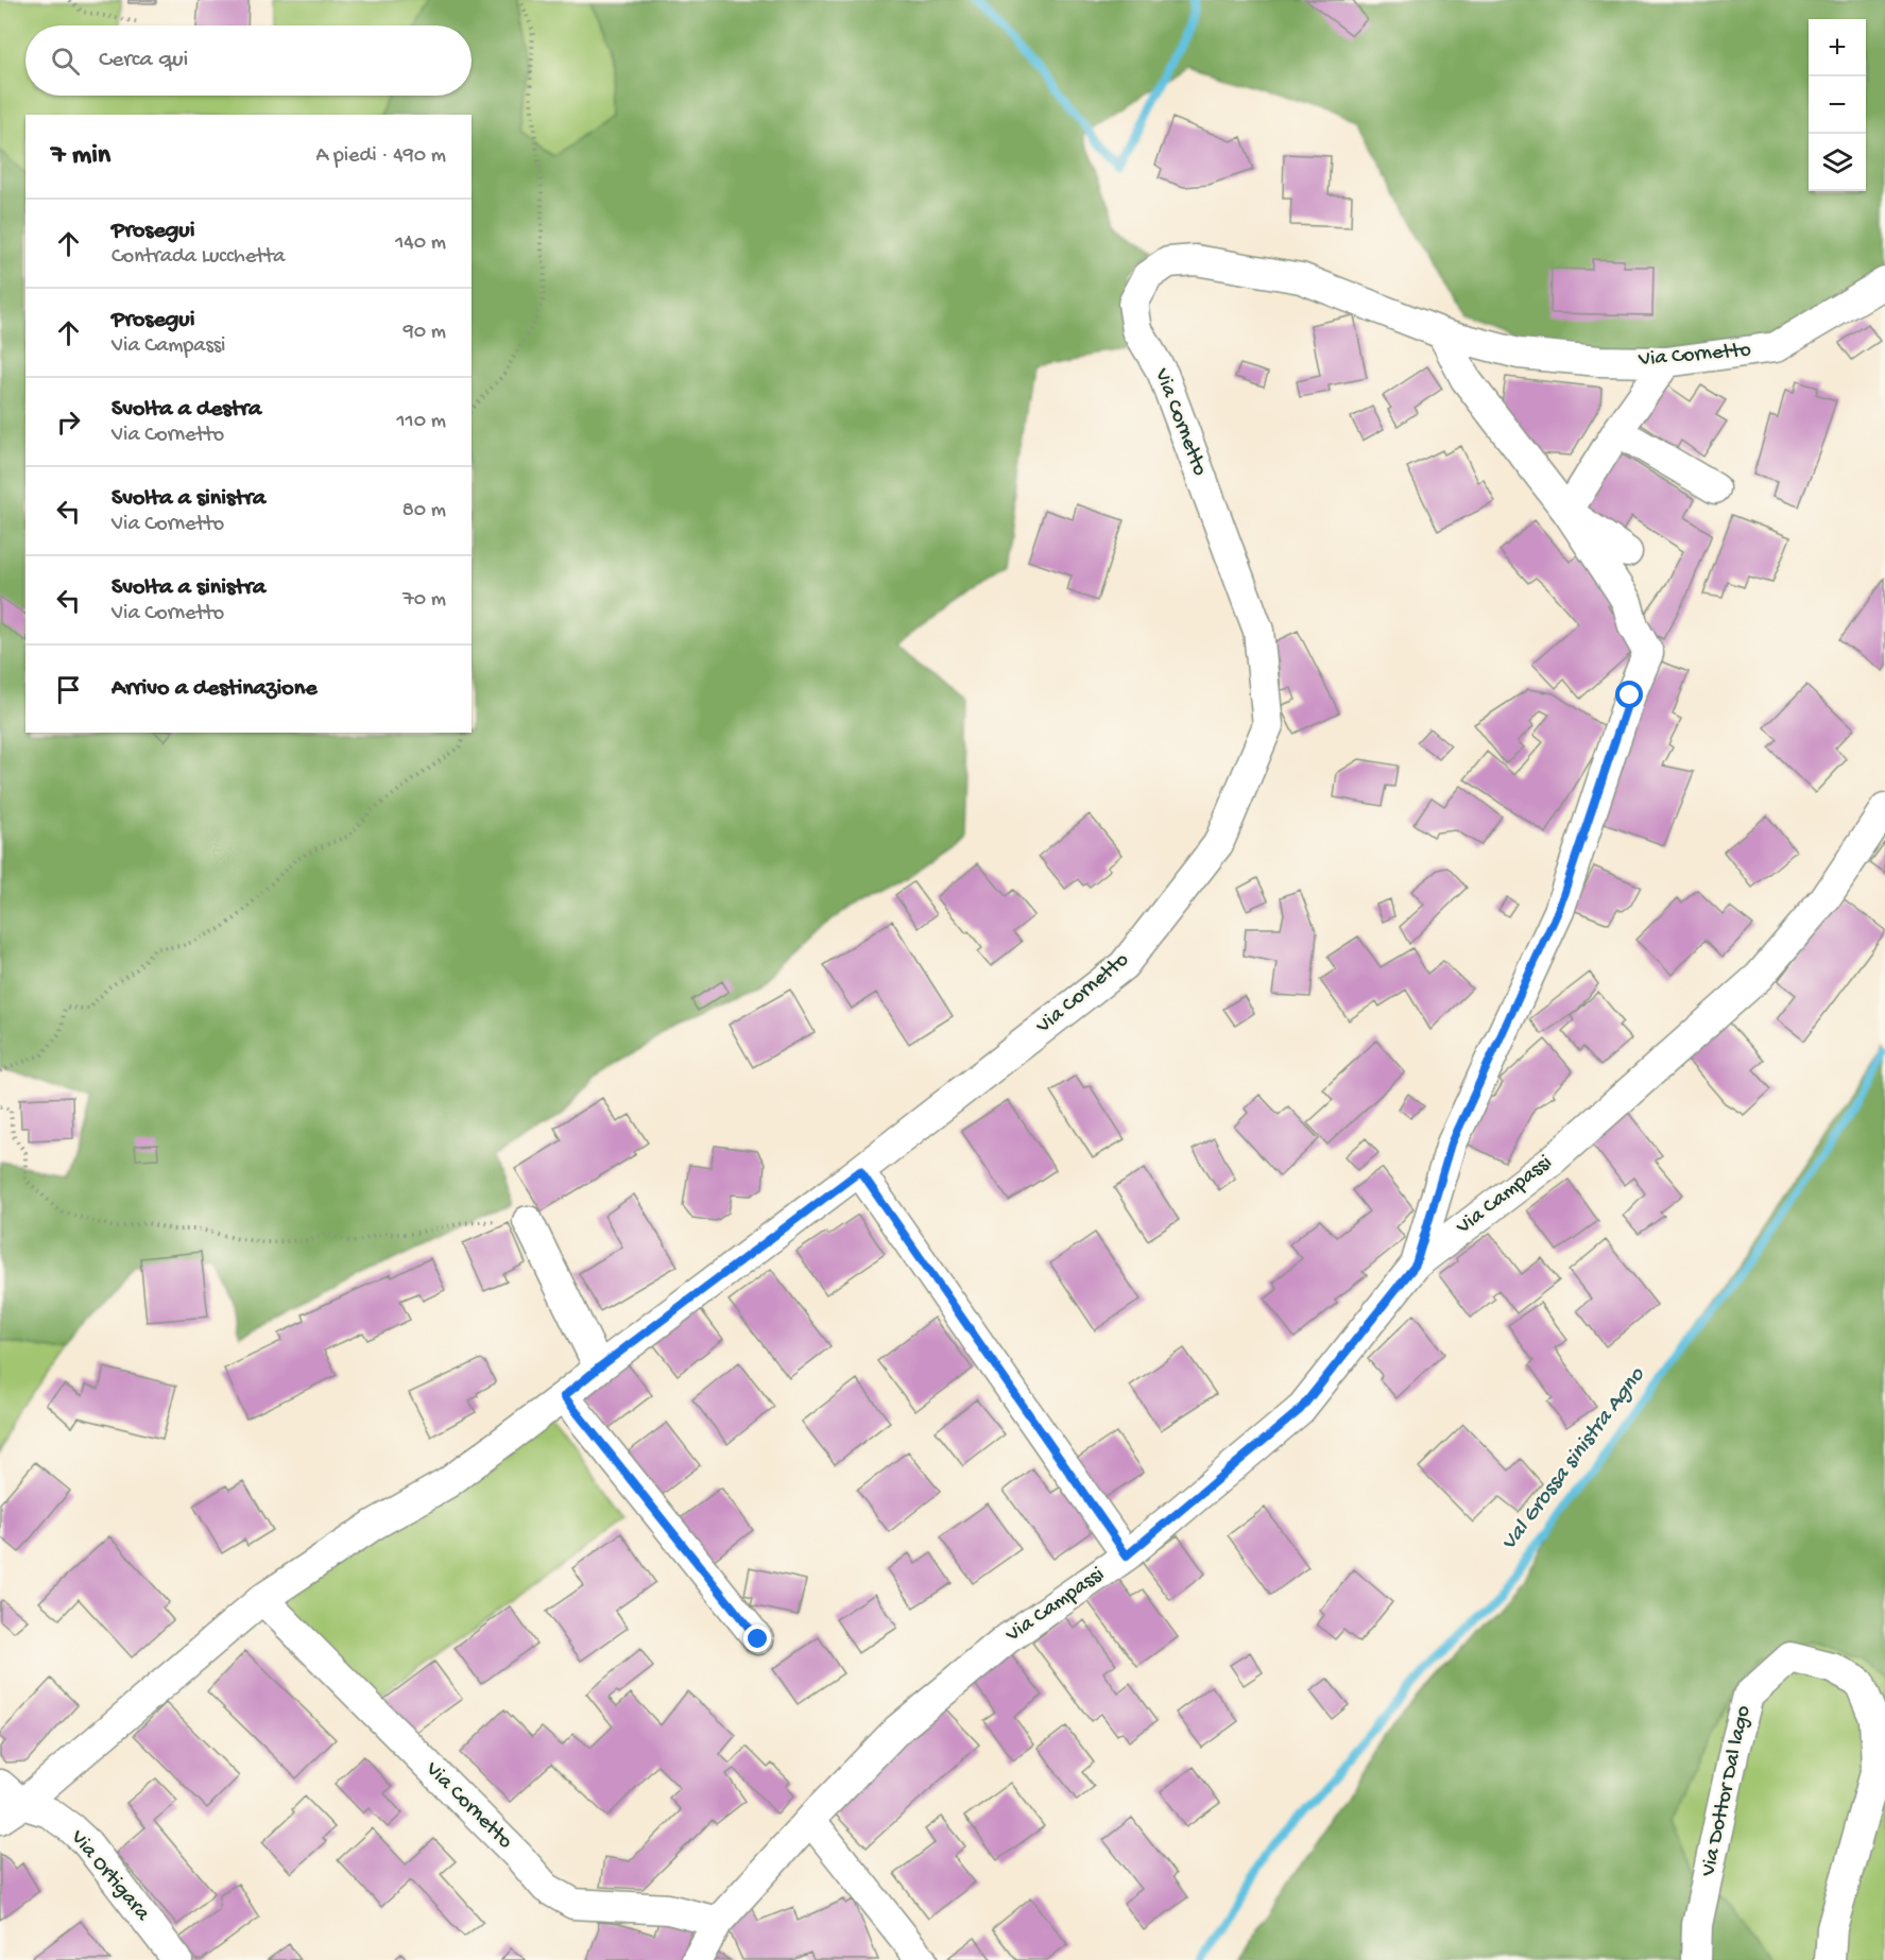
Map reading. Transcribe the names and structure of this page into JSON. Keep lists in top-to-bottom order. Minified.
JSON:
{"streets":{"street":["Via Cornetto","Via Campassi","Via Dottor Dal lago","Via Ortigara"]},"crossings":[["Via Cornetto","Via Campassi"],["Via Cornetto","Via Ortigara"]],"water":["Val Grossa sinistra Agno"],"page":{"map_buttons":["+","−"],"search":"Cerca qui","heading":["7 min","A piedi · 490 m"],"list":[["Prosegui","Contrada Lucchetta","140 m"],["Prosegui","Via Campassi","90 m"],["Svolta a destra","Via Cornetto","110 m"],["Svolta a sinistra","Via Cornetto","80 m"],["Svolta a sinistra","Via Cornetto","70 m"],"Arrivo a destinazione"]}}
